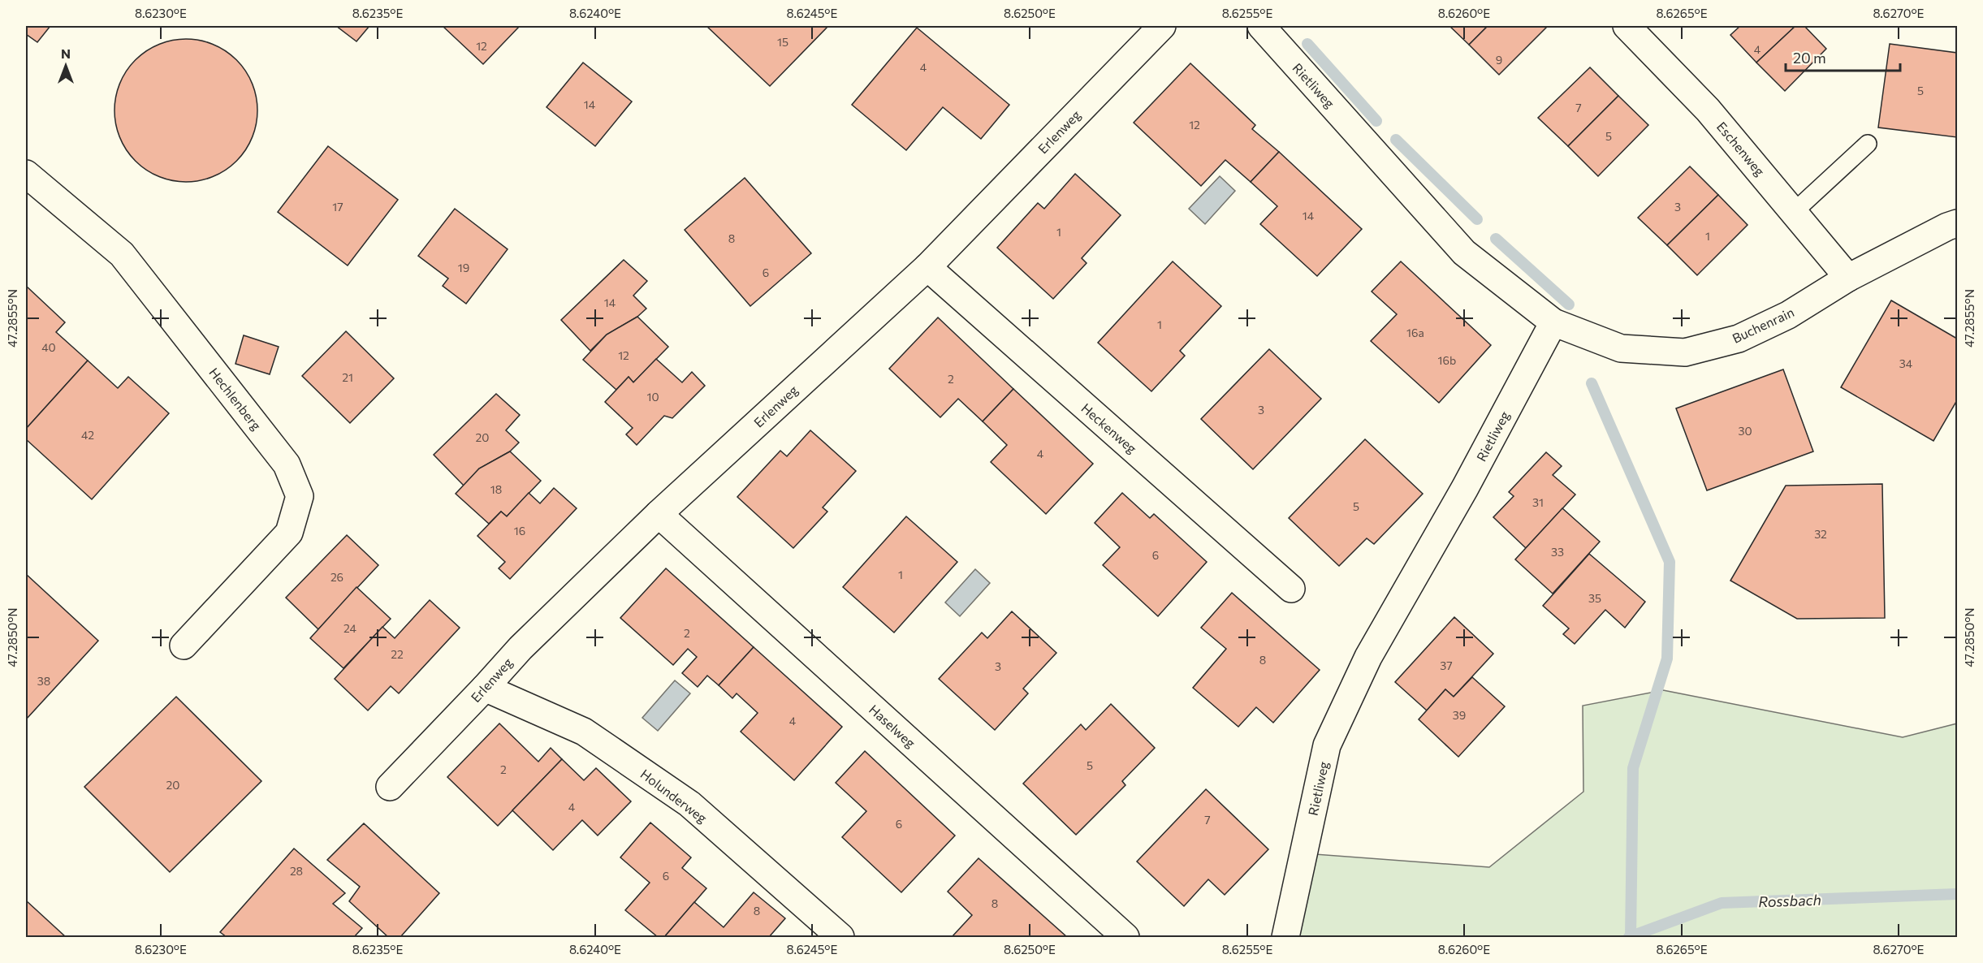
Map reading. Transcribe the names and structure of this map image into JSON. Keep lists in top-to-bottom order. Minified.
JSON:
{"streets":{"street":["Rietliweg","Erlenweg","Eschenweg","Buchenrain","Hechlenberg","Heckenweg","Haselweg","Holunderweg"]},"crossings":[["Rietliweg","Buchenrain"],["Erlenweg","Heckenweg"],["Erlenweg","Haselweg"],["Erlenweg","Holunderweg"],["Eschenweg","Buchenrain"]],"water":["Rossbach"],"house_numbers":["15","12","4","9","4","5","14","7","12","5","17","3","14","1","1","8","19","6","14","1","16a","40","12","16b","34","21","2","10","3","30","42","20","4","18","31","5","16","32","33","6","1","26","35","24","2","22","8","37","3","38","39","4","5","2","20","4","7","6","28","6","8","8"],"scale_bar":"20 m","north":"top","coordinates":["8.6230°E","8.6235°E","8.6240°E","8.6245°E","8.6250°E","8.6255°E","8.6260°E","8.6265°E","8.6270°E","47.2855°N","47.2850°N"]}
